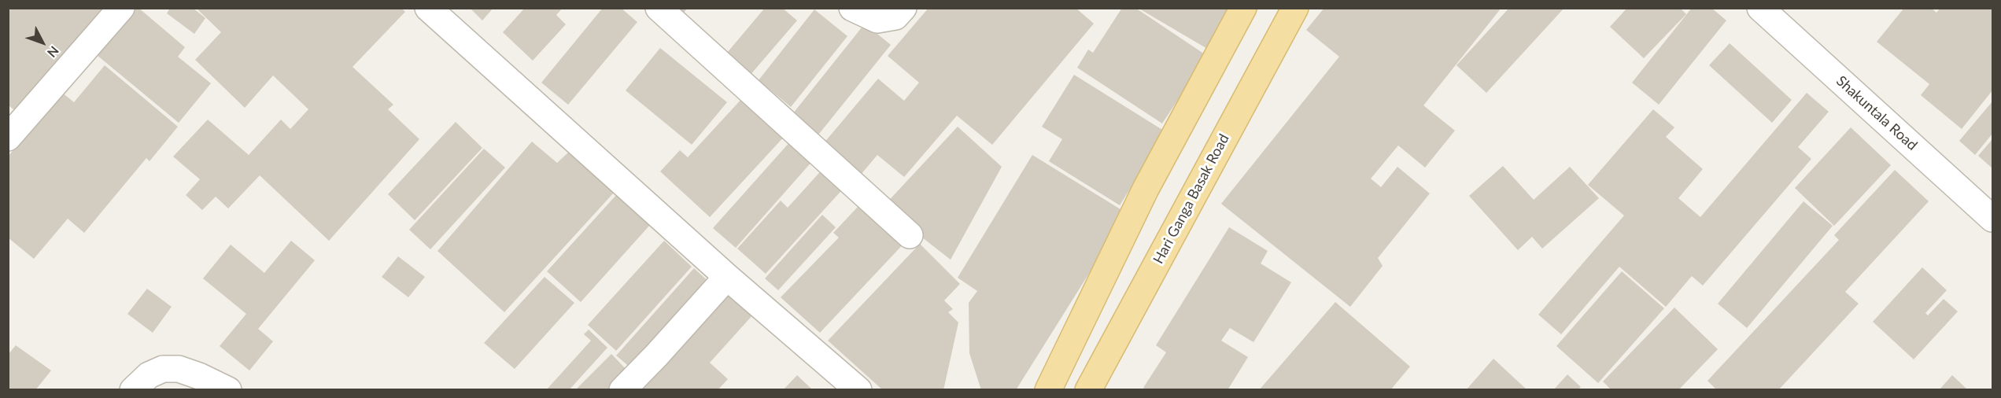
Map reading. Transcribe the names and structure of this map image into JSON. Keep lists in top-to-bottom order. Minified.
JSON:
{"streets":{"main road":["Hari Ganga Basak Road"],"street":["Shakuntala Road"]},"north":"bottom right"}
